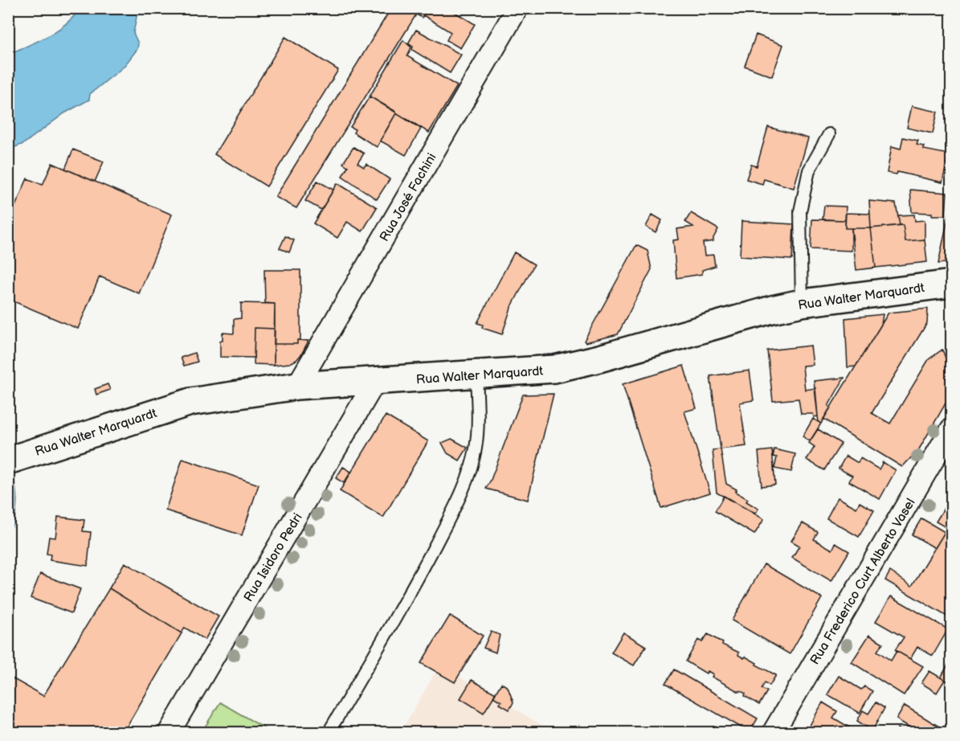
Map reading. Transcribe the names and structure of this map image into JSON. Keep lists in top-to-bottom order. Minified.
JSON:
{"streets":{"main road":["Rua Walter Marquardt"],"street":["Rua José Fachini","Rua Isidoro Pedri","Rua Frederico Curt Alberto Vasel"]},"crossings":[["Rua José Fachini","Rua Walter Marquardt"],["Rua Walter Marquardt","Rua Isidoro Pedri"]]}
